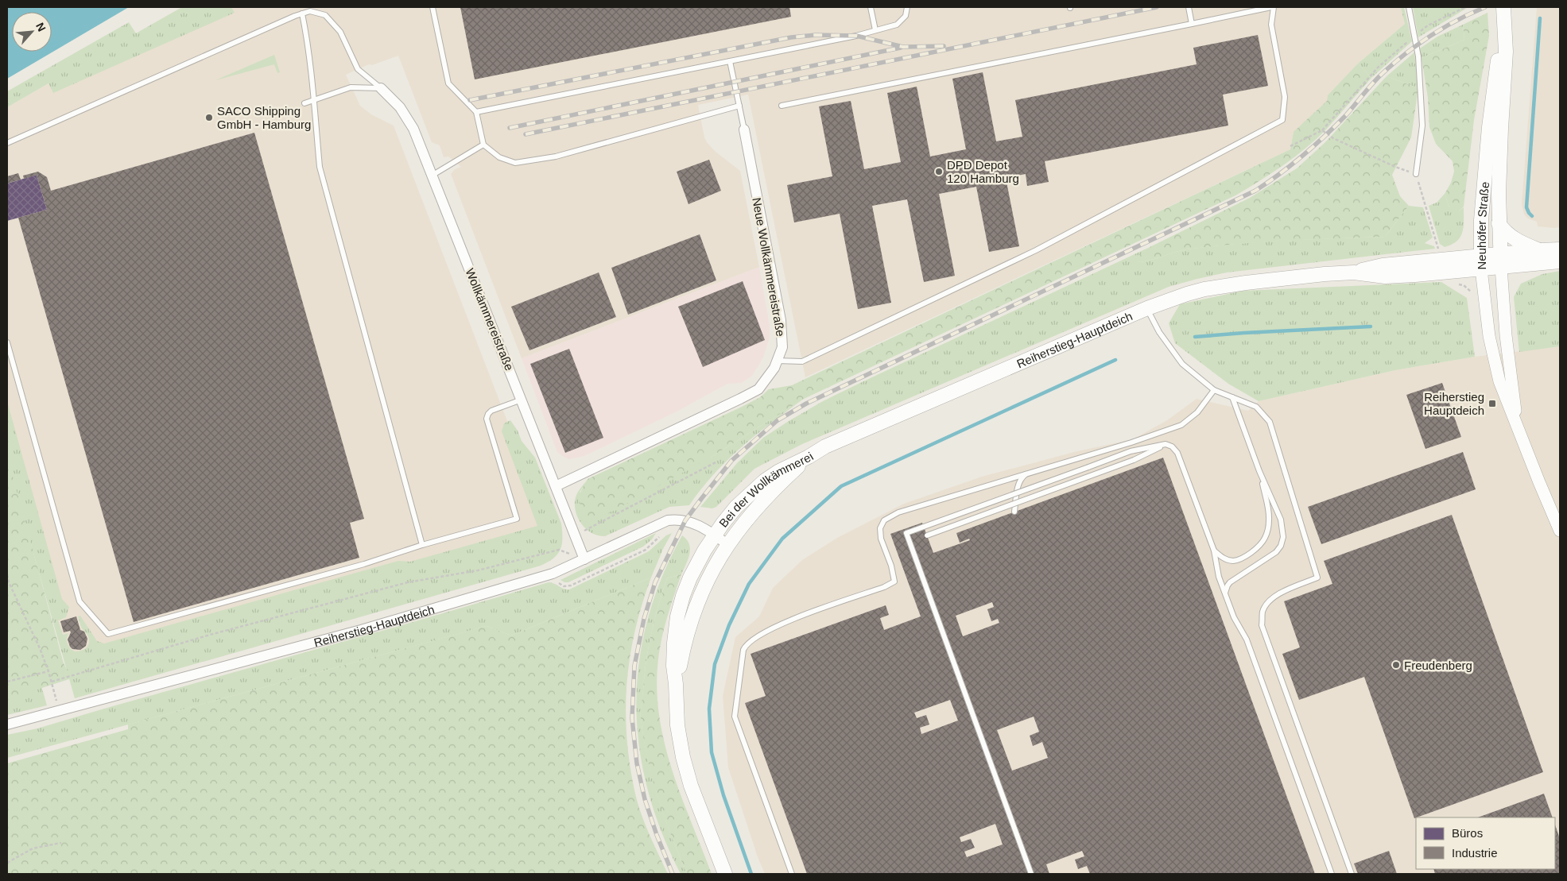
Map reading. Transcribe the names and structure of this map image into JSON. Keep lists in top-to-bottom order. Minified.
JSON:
{"streets":{"main road":["Neuhöfer Straße","Reiherstieg-Hauptdeich","Bei der Wollkämmerei"],"street":["Neue Wollkämmereistraße","Wollkämmereistraße"]},"crossings":[["Neuhöfer Straße","Reiherstieg-Hauptdeich"],["Neue Wollkämmereistraße","Wollkämmereistraße"],["Wollkämmereistraße","Reiherstieg-Hauptdeich"],["Reiherstieg-Hauptdeich","Bei der Wollkämmerei"]],"places":{"other":["SACO Shipping GmbH - Hamburg","DPD Depot 120 Hamburg","Freudenberg"],"transit":["Reiherstieg Hauptdeich"]},"legend":["Büros","Industrie"],"north":"top right"}
